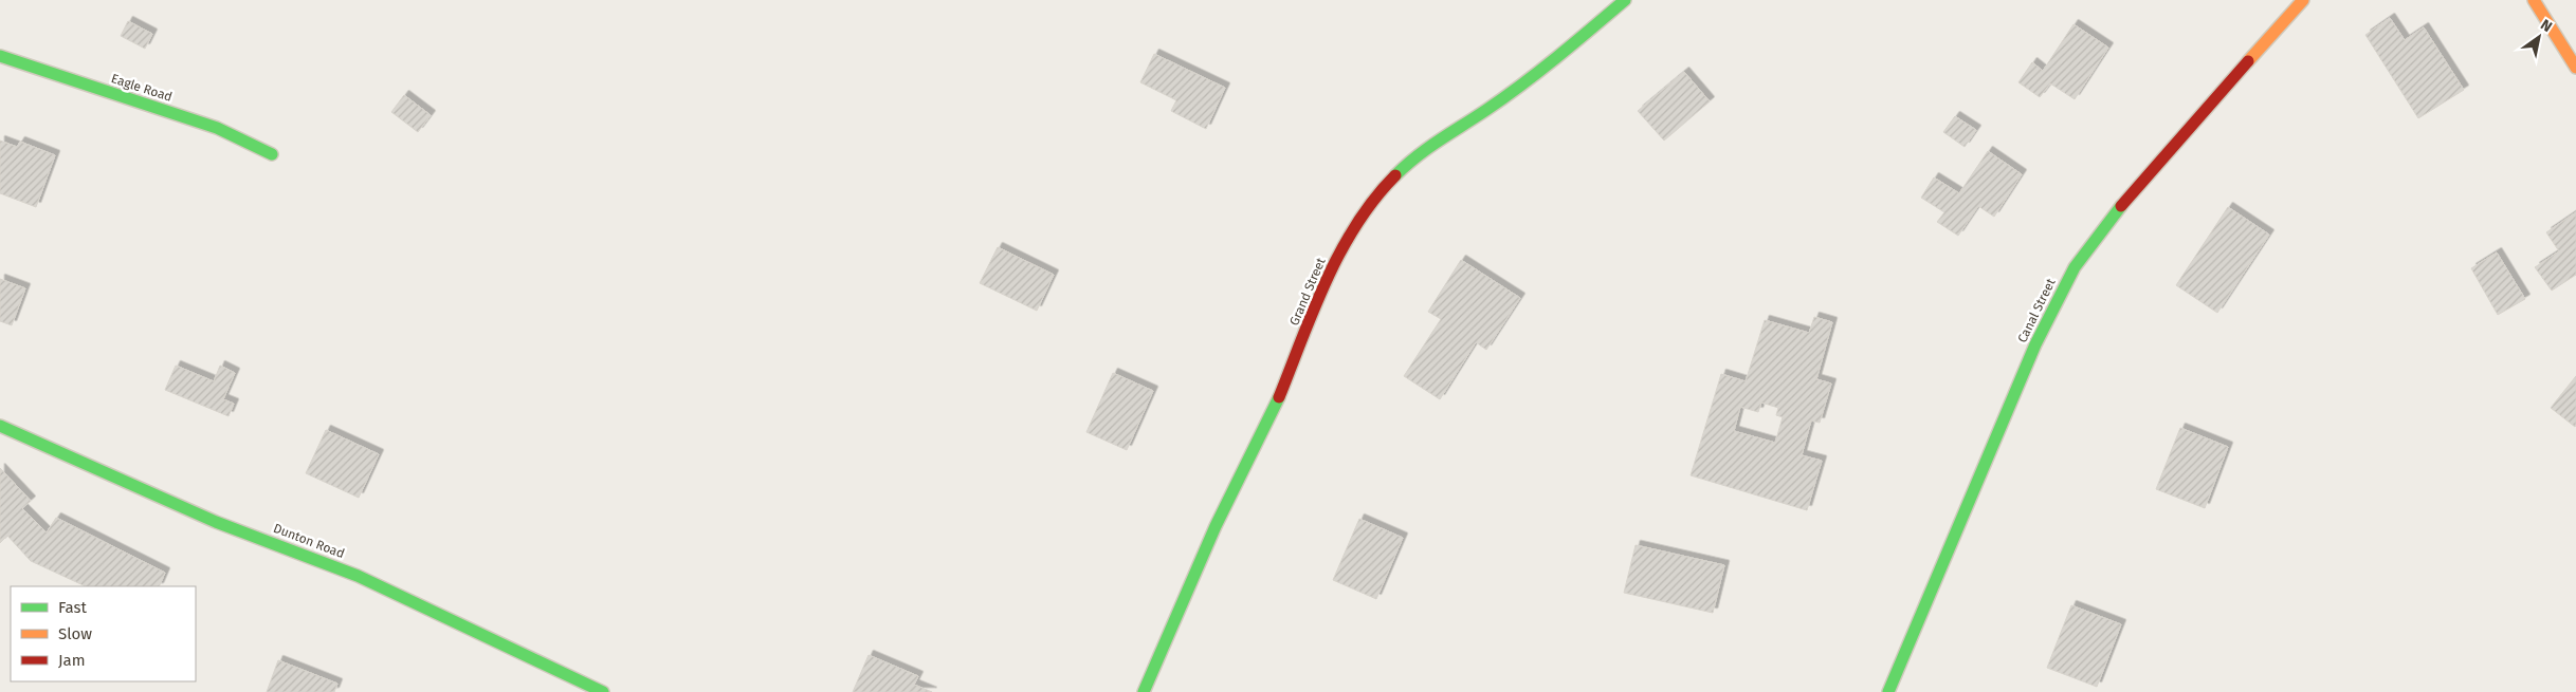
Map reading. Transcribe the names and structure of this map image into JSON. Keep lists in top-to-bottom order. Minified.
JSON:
{"streets":{"street":["Eagle Road","Grand Street","Canal Street","Dunton Road"]},"legend":["Fast","Slow","Jam"],"north":"top right"}
